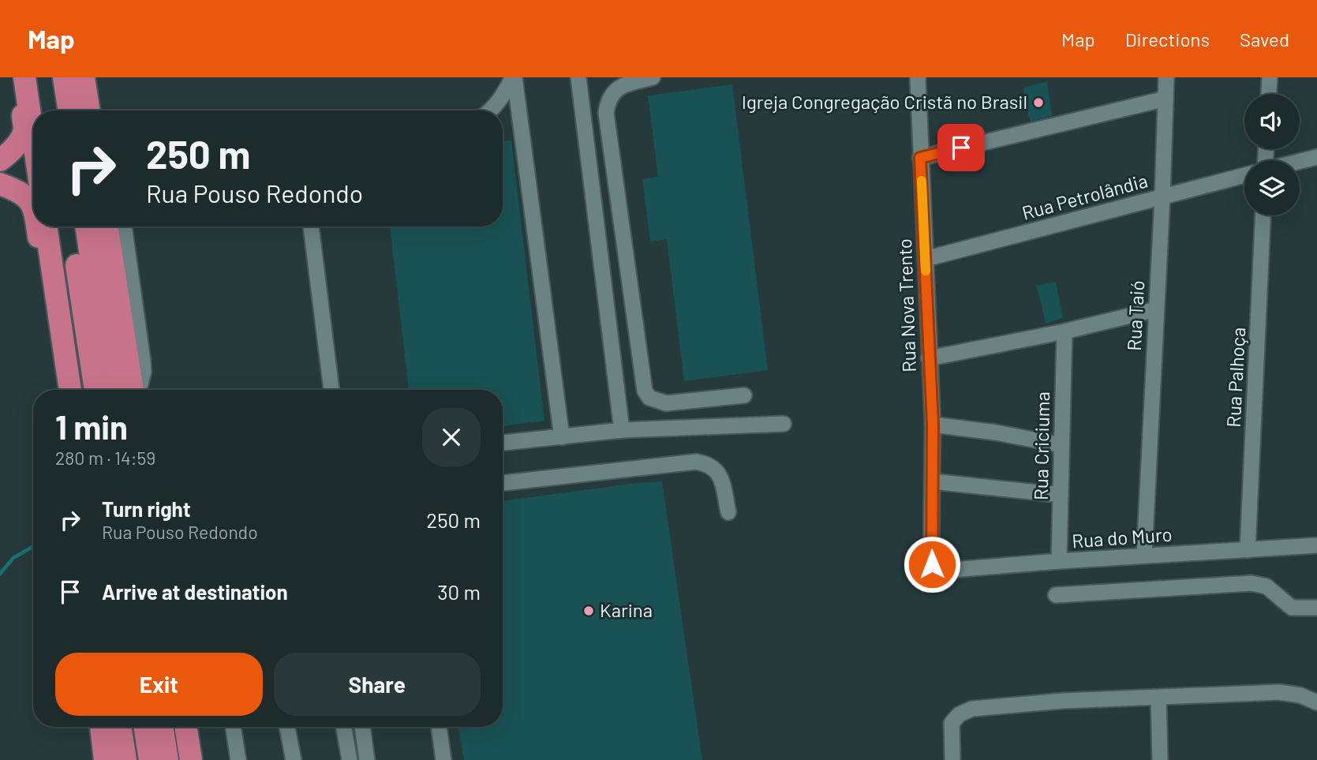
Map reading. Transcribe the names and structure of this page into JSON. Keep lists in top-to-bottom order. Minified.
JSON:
{"streets":{"street":["Rua Petrolândia","Rua Nova Trento","Rua Taió","Rua Palhoça","Rua Criciuma","Rua do Muro"]},"crossings":[["Rua Petrolândia","Rua Nova Trento"],["Rua Petrolândia","Rua Taió"],["Rua Nova Trento","Rua do Muro"],["Rua Taió","Rua do Muro"],["Rua Palhoça","Rua do Muro"],["Rua Criciuma","Rua do Muro"]],"places":["Igreja Congregação Cristã no Brasil","Karina"],"page":{"header":"Map","nav":["Map","Directions","Saved"],"turn":["250 m","Rua Pouso Redondo"],"heading":["1 min","280 m · 14:59"],"list":[{"name":"Turn right","note":"Rua Pouso Redondo","value":"250 m"},{"name":"Arrive at destination","value":"30 m"}],"buttons":["Exit","Share"]}}
